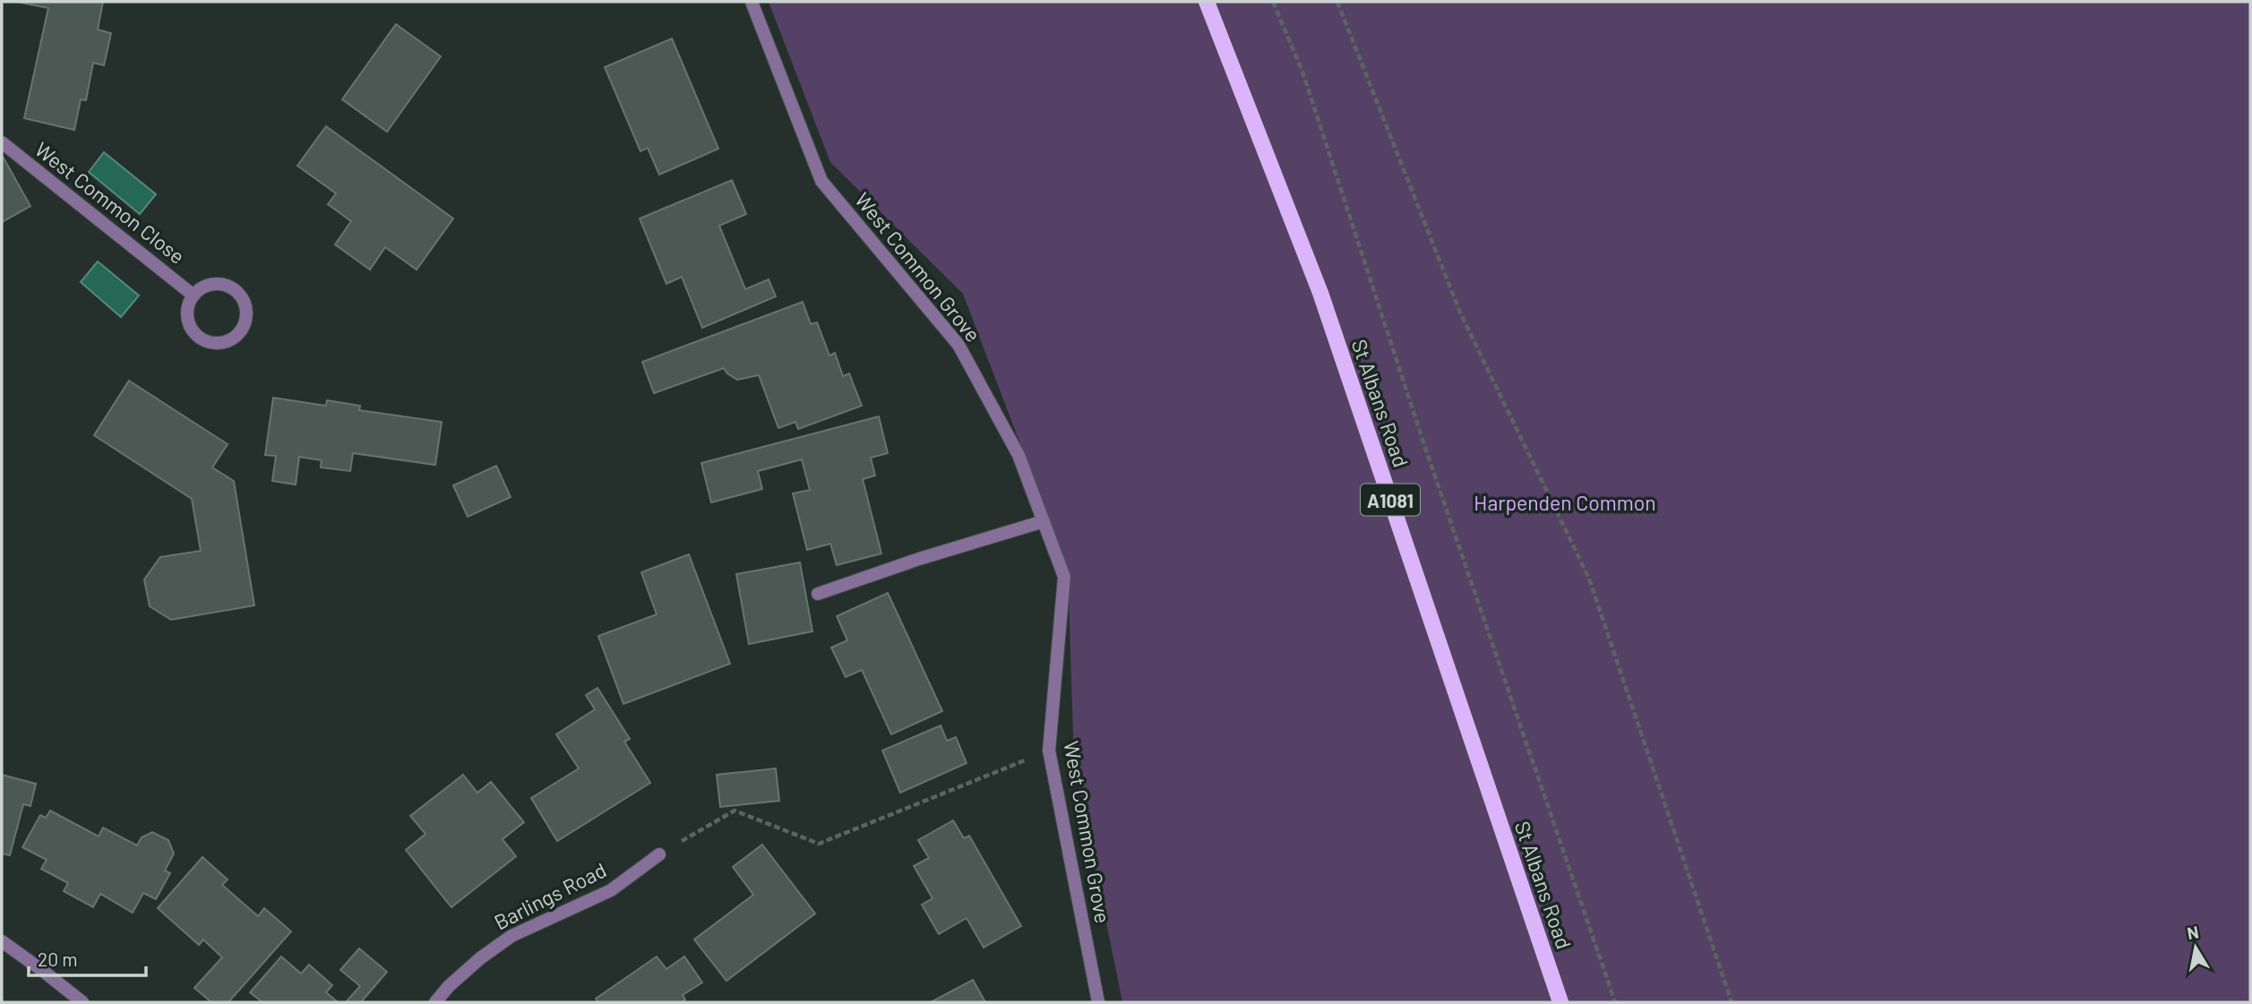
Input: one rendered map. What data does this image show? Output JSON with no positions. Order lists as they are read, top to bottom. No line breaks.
{"streets":{"main road":["St Albans Road","A1081"],"street":["West Common Close","West Common Grove","Barlings Road"]},"parks":["Harpenden Common"],"scale_bar":"20 m","north":"top"}
